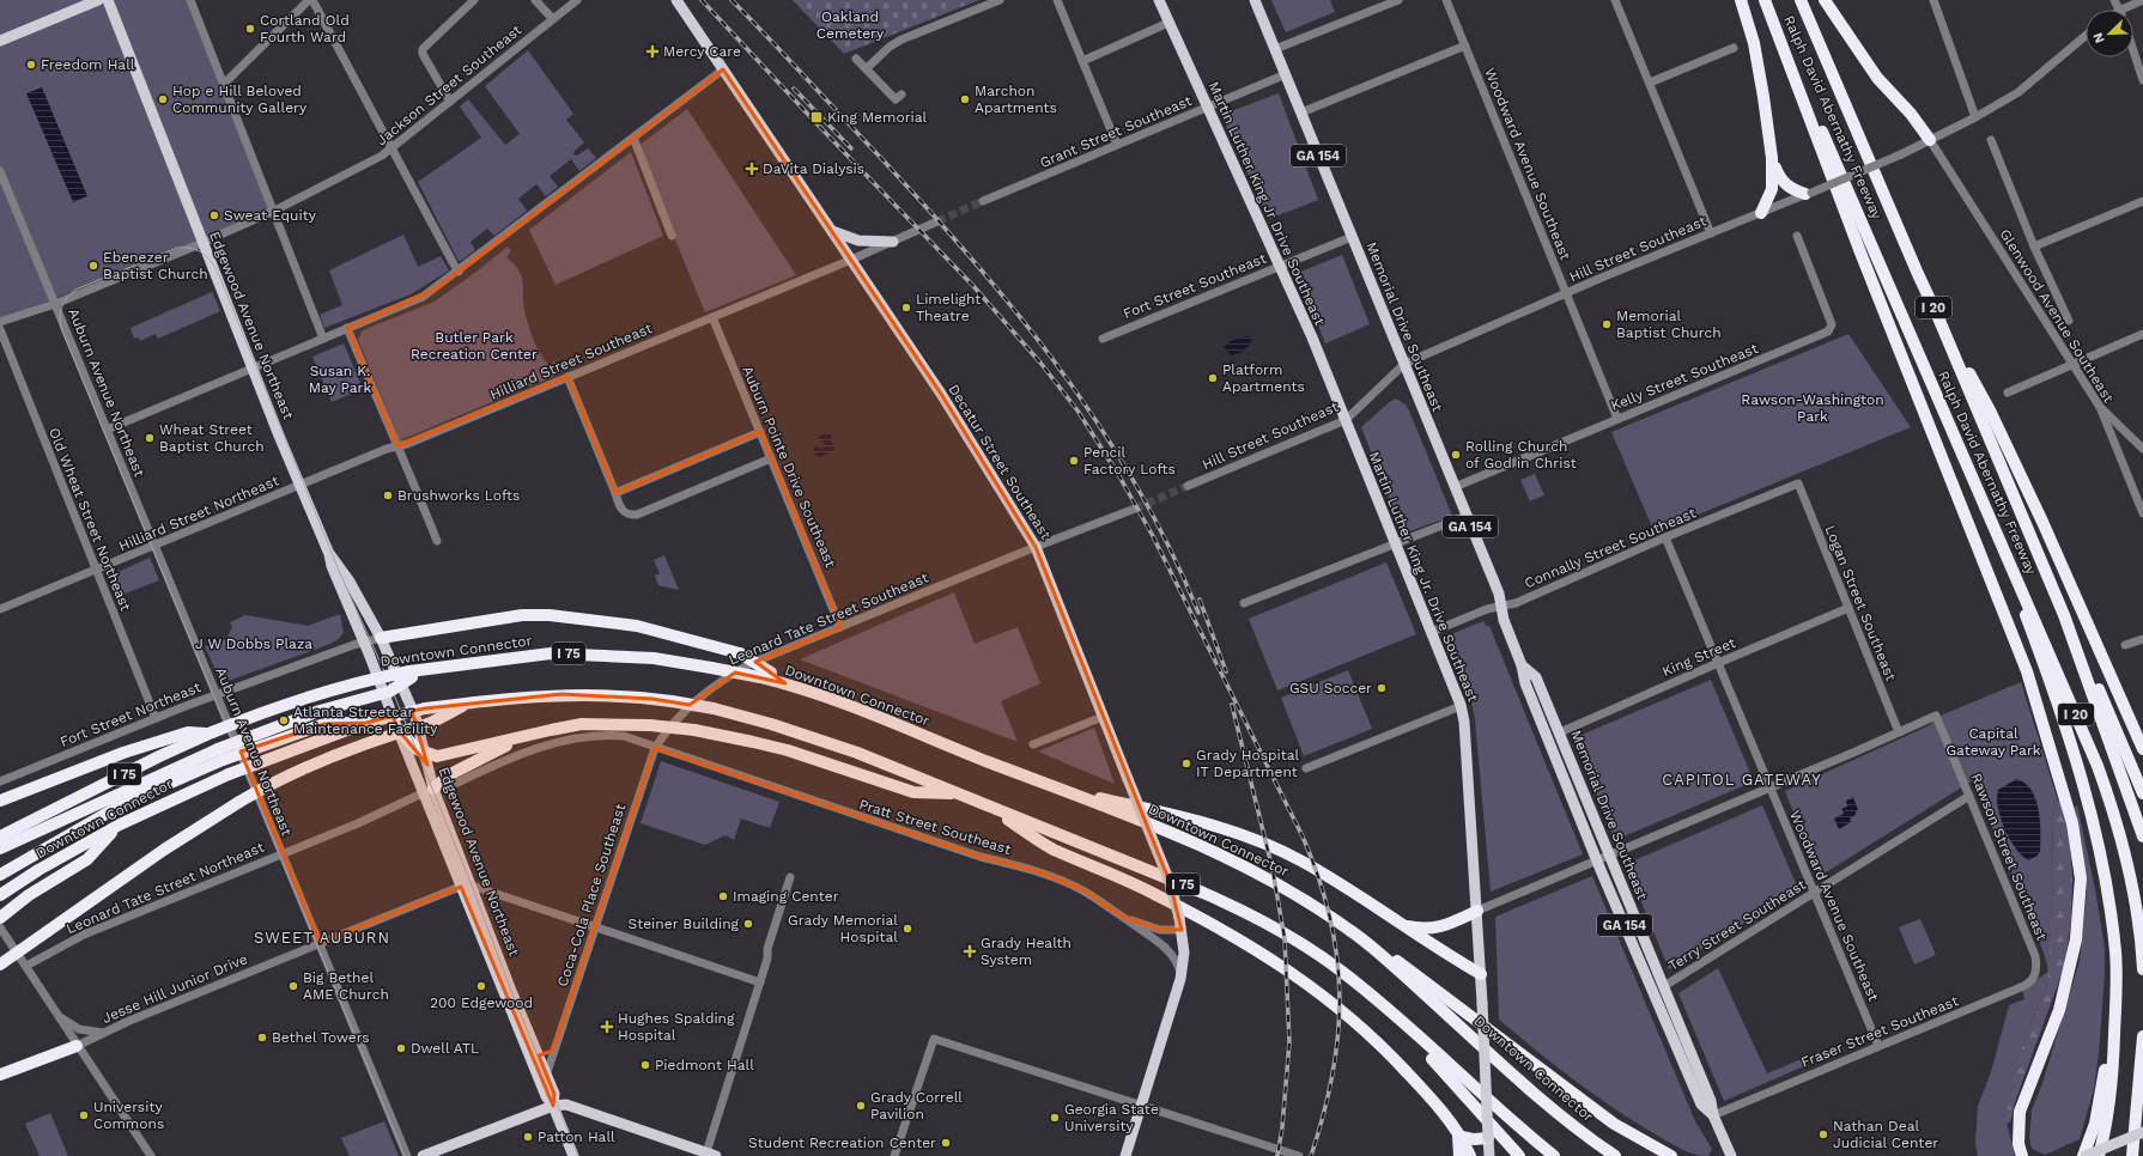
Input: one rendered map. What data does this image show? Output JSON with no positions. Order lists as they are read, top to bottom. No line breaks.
{"streets":{"highway":["Ralph David Abernathy Freeway","I 20","Downtown Connector","I 75"],"main road":["GA 154","Martin Luther King Jr Drive Southeast","Edgewood Avenue Northeast","Memorial Drive Southeast","Decatur Street Southeast","Martin Luther King Jr. Drive Southeast"],"street":["Jackson Street Southeast","Grant Street Southeast","Woodward Avenue Southeast","Hill Street Southeast","Fort Street Southeast","Glenwood Avenue Southeast","Hilliard Street Southeast","Kelly Street Southeast","Auburn Avenue Northeast","Auburn Pointe Drive Southeast","Hilliard Street Northeast","Old Wheat Street Northeast","Connally Street Southeast","Logan Street Southeast","Leonard Tate Street Southeast","King Street","Fort Street Northeast","Pratt Street Southeast","Rawson Street Southeast","Leonard Tate Street Northeast","Coca-Cola Place Southeast","Terry Street Southeast","Jesse Hill Junior Drive","Fraser Street Southeast"]},"crossings":[["Jackson Street Southeast","Edgewood Avenue Northeast"],["Jackson Street Southeast","Auburn Avenue Northeast"],["Grant Street Southeast","Martin Luther King Jr Drive Southeast"],["Grant Street Southeast","Memorial Drive Southeast"],["Woodward Avenue Southeast","Hill Street Southeast"],["Woodward Avenue Southeast","Kelly Street Southeast"],["Woodward Avenue Southeast","Connally Street Southeast"],["Woodward Avenue Southeast","King Street"],["Woodward Avenue Southeast","Terry Street Southeast"],["Woodward Avenue Southeast","Fraser Street Southeast"],["Martin Luther King Jr Drive Southeast","Hill Street Southeast"],["Martin Luther King Jr Drive Southeast","Fort Street Southeast"],["Martin Luther King Jr Drive Southeast","Martin Luther King Jr. Drive Southeast"],["Hill Street Southeast","Glenwood Avenue Southeast"],["Hill Street Southeast","Memorial Drive Southeast"],["Hill Street Southeast","Martin Luther King Jr. Drive Southeast"],["Fort Street Southeast","Memorial Drive Southeast"],["Edgewood Avenue Northeast","Hilliard Street Southeast"],["Edgewood Avenue Northeast","Hilliard Street Northeast"],["Edgewood Avenue Northeast","Fort Street Northeast"],["Edgewood Avenue Northeast","Leonard Tate Street Northeast"],["Edgewood Avenue Northeast","Coca-Cola Place Southeast"],["Edgewood Avenue Northeast","Jesse Hill Junior Drive"],["Memorial Drive Southeast","Kelly Street Southeast"],["Memorial Drive Southeast","Connally Street Southeast"],["Memorial Drive Southeast","King Street"],["Memorial Drive Southeast","Terry Street Southeast"],["Memorial Drive Southeast","Fraser Street Southeast"],["Hilliard Street Southeast","Decatur Street Southeast"],["Hilliard Street Southeast","Auburn Pointe Drive Southeast"],["Hilliard Street Southeast","Hilliard Street Northeast"],["Auburn Avenue Northeast","Hilliard Street Northeast"],["Auburn Avenue Northeast","Fort Street Northeast"],["Auburn Avenue Northeast","Leonard Tate Street Northeast"],["Auburn Avenue Northeast","Jesse Hill Junior Drive"],["Decatur Street Southeast","Leonard Tate Street Southeast"],["Decatur Street Southeast","Pratt Street Southeast"],["Auburn Pointe Drive Southeast","Leonard Tate Street Southeast"],["Hilliard Street Northeast","Old Wheat Street Northeast"],["Old Wheat Street Northeast","Fort Street Northeast"],["Connally Street Southeast","Martin Luther King Jr. Drive Southeast"],["Connally Street Southeast","Logan Street Southeast"],["Logan Street Southeast","King Street"],["Logan Street Southeast","Rawson Street Southeast"],["Leonard Tate Street Southeast","Pratt Street Southeast"],["Leonard Tate Street Southeast","Coca-Cola Place Southeast"],["Pratt Street Southeast","Coca-Cola Place Southeast"],["Rawson Street Southeast","Terry Street Southeast"],["Rawson Street Southeast","Fraser Street Southeast"]],"districts":["CAPITOL GATEWAY","SWEET AUBURN"],"parks":["Oakland Cemetery","Butler Park Recreation Center","Susan K. May Park","Rawson-Washington Park","J W Dobbs Plaza","Capital Gateway Park"],"places":{"other":["Cortland Old Fourth Ward","Freedom Hall","Hop e Hill Beloved Community Gallery","Marchon Apartments","Sweat Equity","Ebenezer Baptist Church","Limelight Theatre","Memorial Baptist Church","Platform Apartments","Wheat Street Baptist Church","Rolling Church of God in Christ","Pencil Factory Lofts","Brushworks Lofts","GSU Soccer","Atlanta Streetcar Maintenance Facility","Grady Hospital IT Department","Imaging Center","Steiner Building","Grady Memorial Hospital","Big Bethel AME Church","200 Edgewood","Bethel Towers","Dwell ATL","Piedmont Hall","Grady Correll Pavilion","University Commons","Georgia State University","Nathan Deal Judicial Center","Patton Hall","Student Recreation Center"],"health":["Mercy Care","DaVita Dialysis","Grady Health System","Hughes Spalding Hospital"],"transit":["King Memorial"]},"north":"bottom left"}
